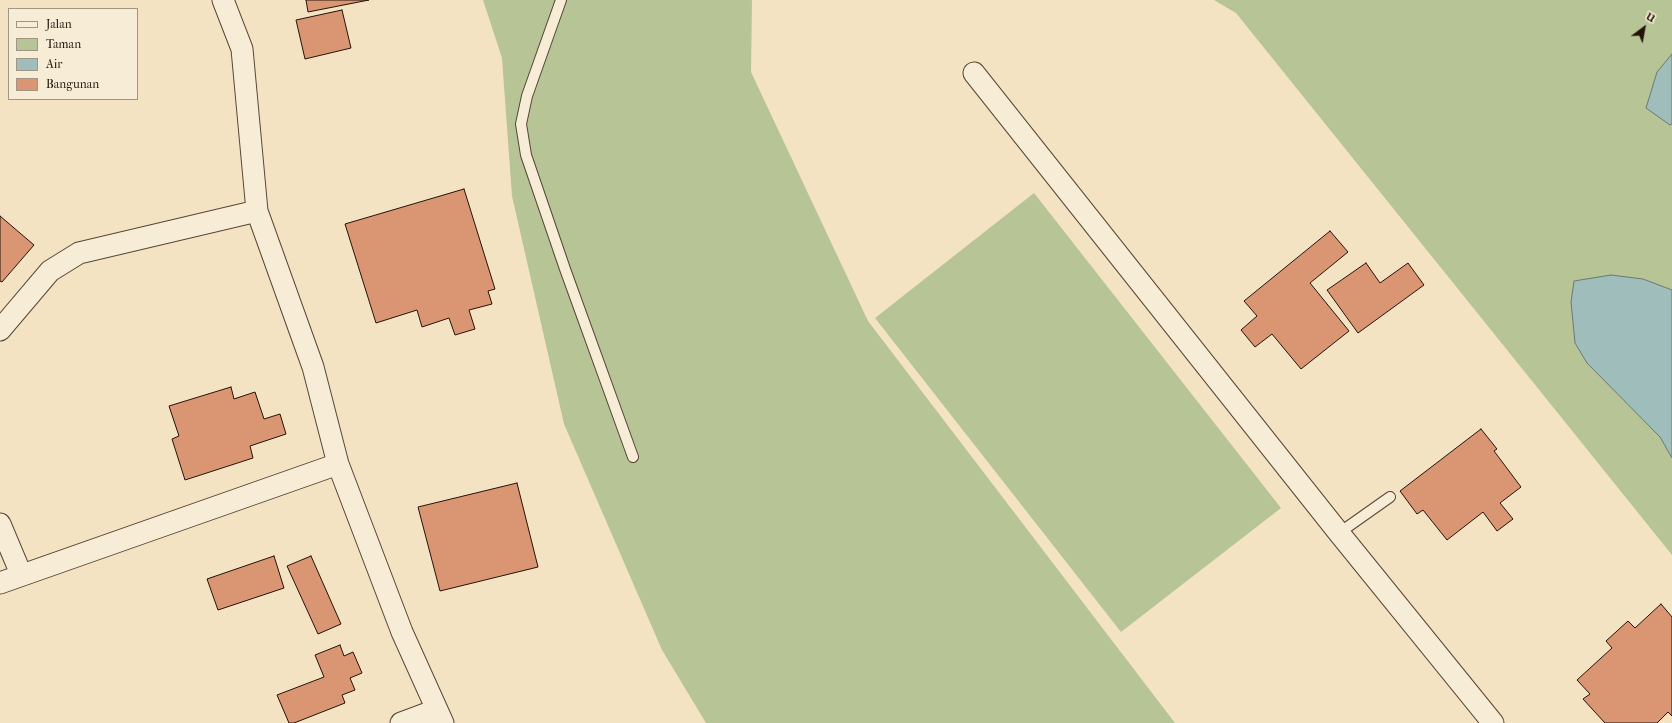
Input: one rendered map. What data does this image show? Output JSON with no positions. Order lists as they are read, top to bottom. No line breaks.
{"legend":["Jalan","Taman","Air","Bangunan"],"north":"top right"}
